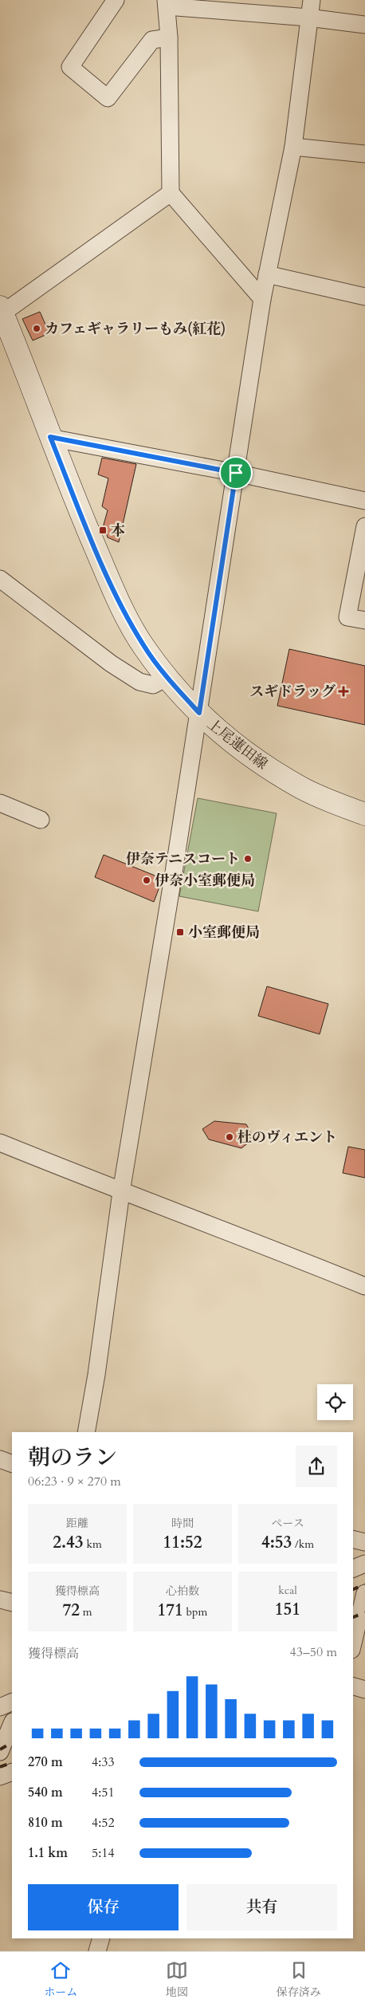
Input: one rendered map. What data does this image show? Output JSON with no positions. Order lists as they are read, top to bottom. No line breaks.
{"streets":{"main road":["上尾蓮田線"]},"places":{"other":["カフェギャラリーもみ(紅花)","伊奈テニスコート","伊奈小室郵便局","杜のヴィエント"],"transit":["本","小室郵便局"],"health":["スギドラッグ"]},"page":{"heading":["朝のラン","06:23 · 9 × 270 m"],"stats":[["距離","2.43 km"],["時間","11:52"],["ペース","4:53 /km"],["獲得標高","72 m"],["心拍数","171 bpm"],["kcal","151"]],"chart":["獲得標高","43–50 m"],"list":[{"name":"270 m","note":"4:33"},{"name":"540 m","note":"4:51"},{"name":"810 m","note":"4:52"},{"name":"1.1 km","note":"5:14"}],"buttons":["保存","共有"],"tabs":["ホーム","地図","保存済み"]}}
